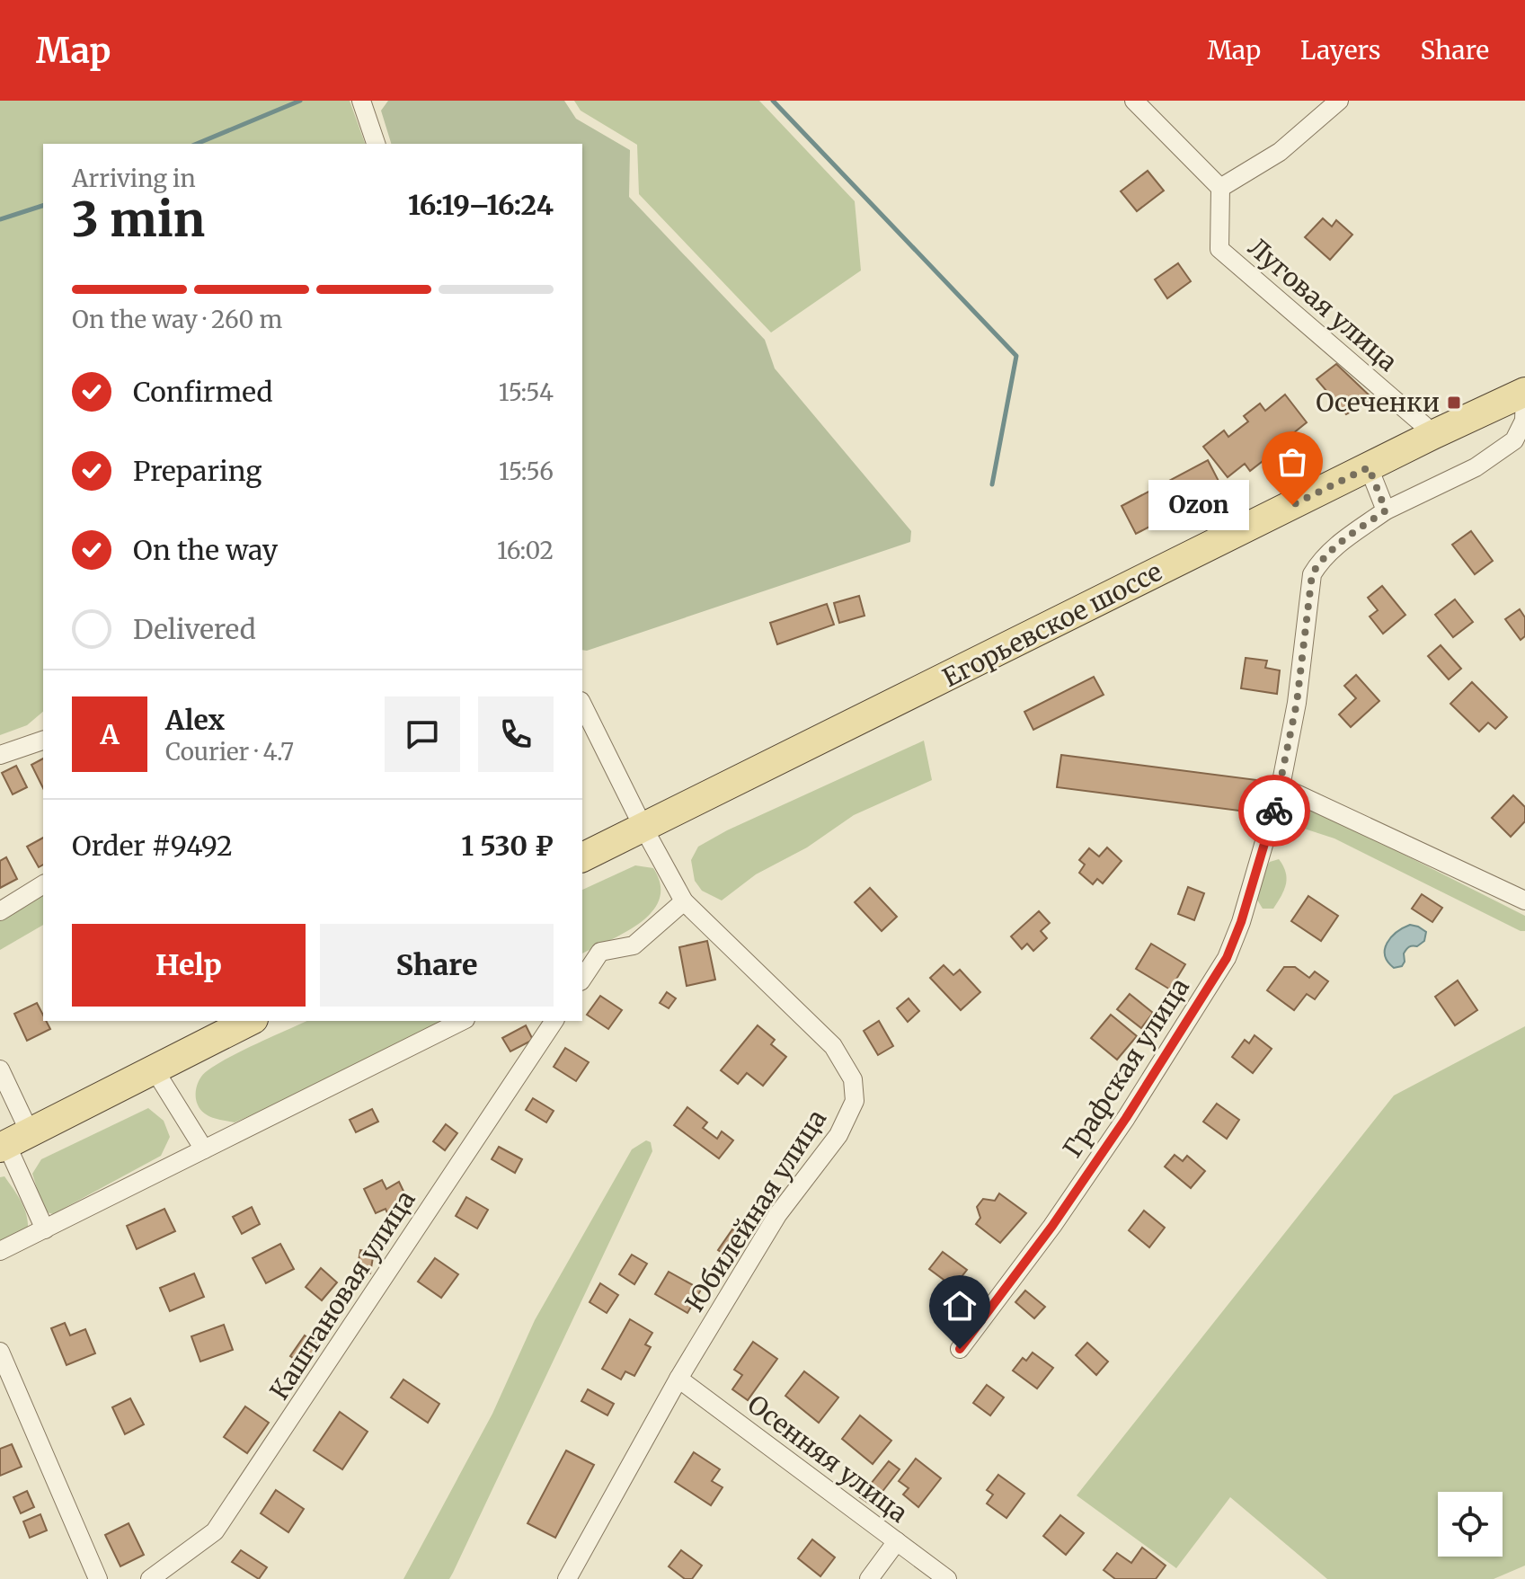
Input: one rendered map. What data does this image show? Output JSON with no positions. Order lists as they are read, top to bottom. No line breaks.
{"streets":{"main road":["Егорьевское шоссе"],"street":["Луговая улица","Графская улица","Юбилейная улица","Каштановая улица","Осенняя улица"]},"crossings":[["Луговая улица","Егорьевское шоссе"],["Егорьевское шоссе","Графская улица"],["Егорьевское шоссе","Юбилейная улица"],["Юбилейная улица","Осенняя улица"]],"places":{"transit":["Осеченки"],"other":["Ozon"]},"page":{"header":"Map","nav":["Map","Layers","Share"],"heading":["3 min","Arriving in","16:19–16:24"],"panel":["Alex","Courier · 4.7","Order #9492","1 530 ₽"],"bar":"On the way · 260 m","list":[["Confirmed","15:54"],["Preparing","15:56"],["On the way","16:02"],"Delivered"],"bubble":"Ozon","round":"A","buttons":["Help","Share"]}}
